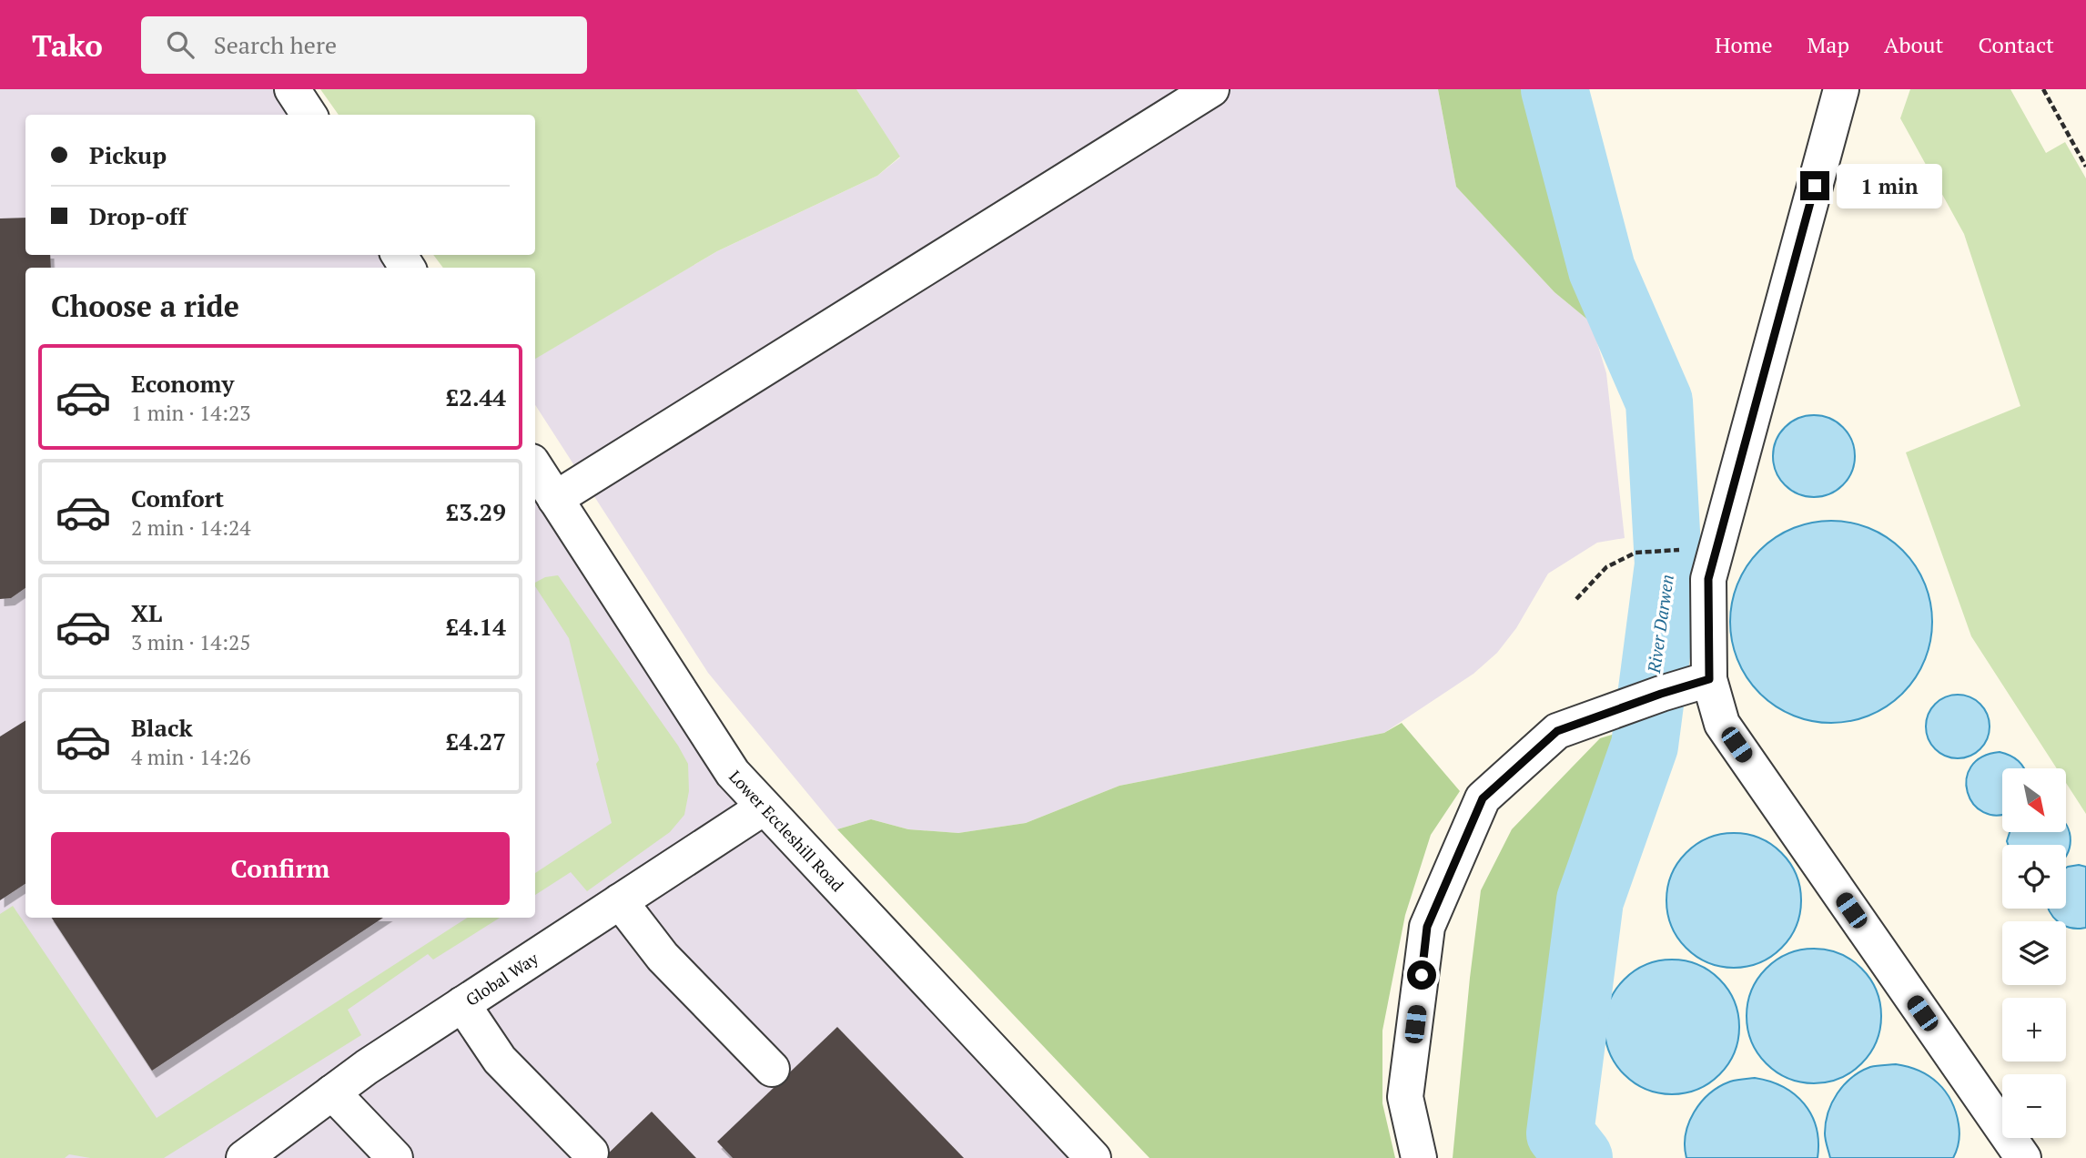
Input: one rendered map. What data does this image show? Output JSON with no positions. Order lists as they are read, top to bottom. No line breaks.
{"streets":{"street":["Lower Eccleshill Road","Global Way"]},"crossings":[["Lower Eccleshill Road","Global Way"]],"water":["River Darwen"],"north":"bottom right","page":{"header":"Tako","search":"Search here","nav":["Home","Map","About","Contact"],"banner":["Pickup","Drop-off"],"bubble":"1 min","heading":"Choose a ride","list":[{"name":"Economy","note":"1 min · 14:23","value":"£2.44"},{"name":"Comfort","note":"2 min · 14:24","value":"£3.29"},{"name":"XL","note":"3 min · 14:25","value":"£4.14"},{"name":"Black","note":"4 min · 14:26","value":"£4.27"}],"map_buttons":["+","−"],"buttons":"Confirm"}}
